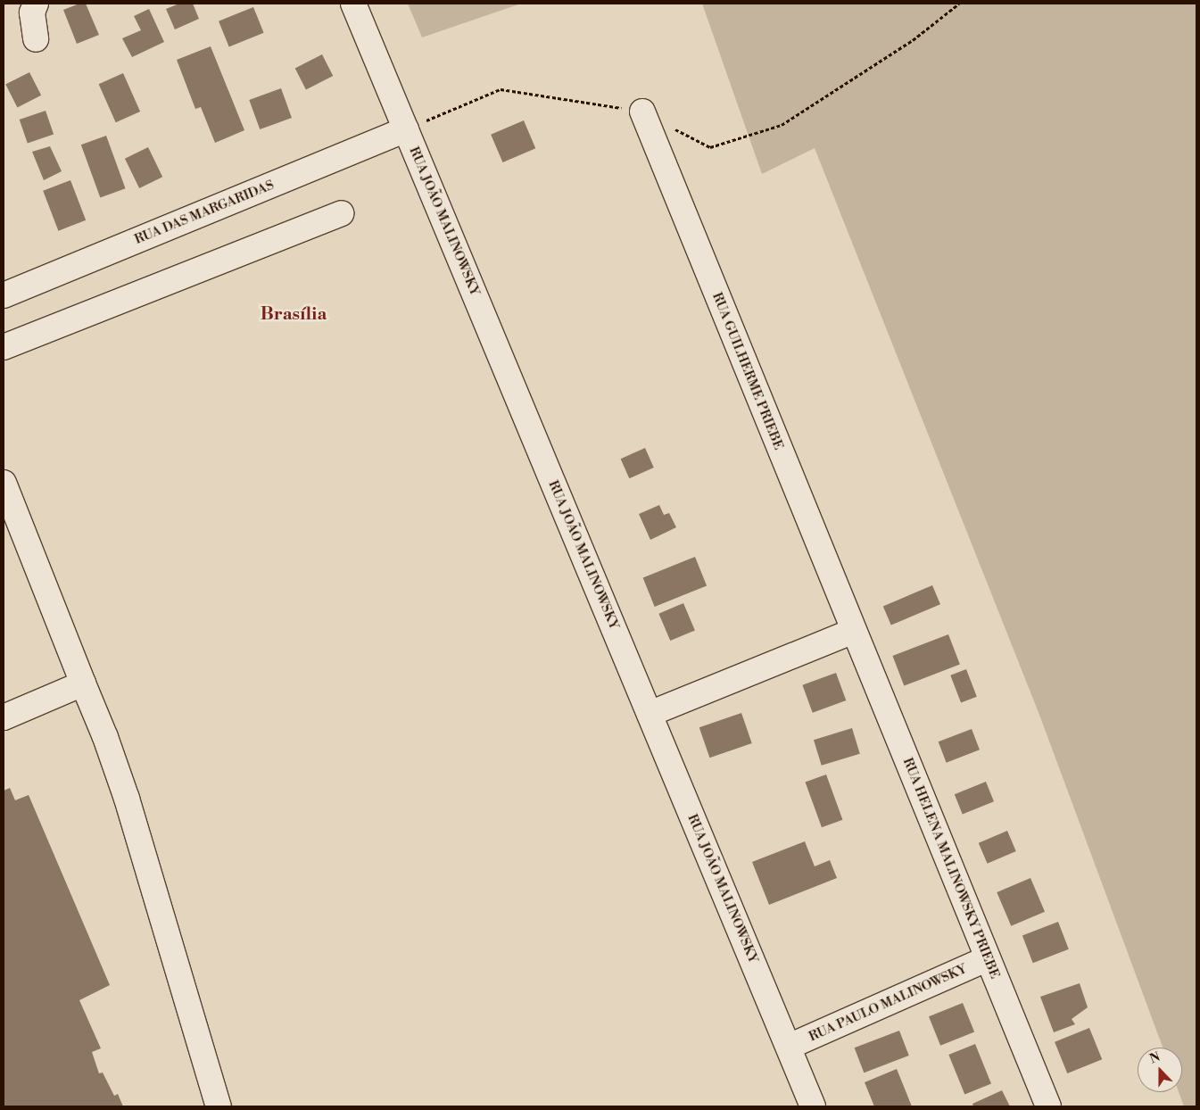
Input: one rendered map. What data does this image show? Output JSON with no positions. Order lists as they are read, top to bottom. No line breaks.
{"streets":{"street":["RUA DAS MARGARIDAS","RUA JOÃO MALINOWSKY","RUA GUILHERME PRIEBE","RUA HELENA MALINOWSKY PRIEBE","RUA PAULO MALINOWSKY"]},"crossings":[["RUA DAS MARGARIDAS","RUA JOÃO MALINOWSKY"],["RUA JOÃO MALINOWSKY","RUA PAULO MALINOWSKY"],["RUA GUILHERME PRIEBE","RUA HELENA MALINOWSKY PRIEBE"],["RUA HELENA MALINOWSKY PRIEBE","RUA PAULO MALINOWSKY"]],"districts":["Brasília"],"north":"top"}
